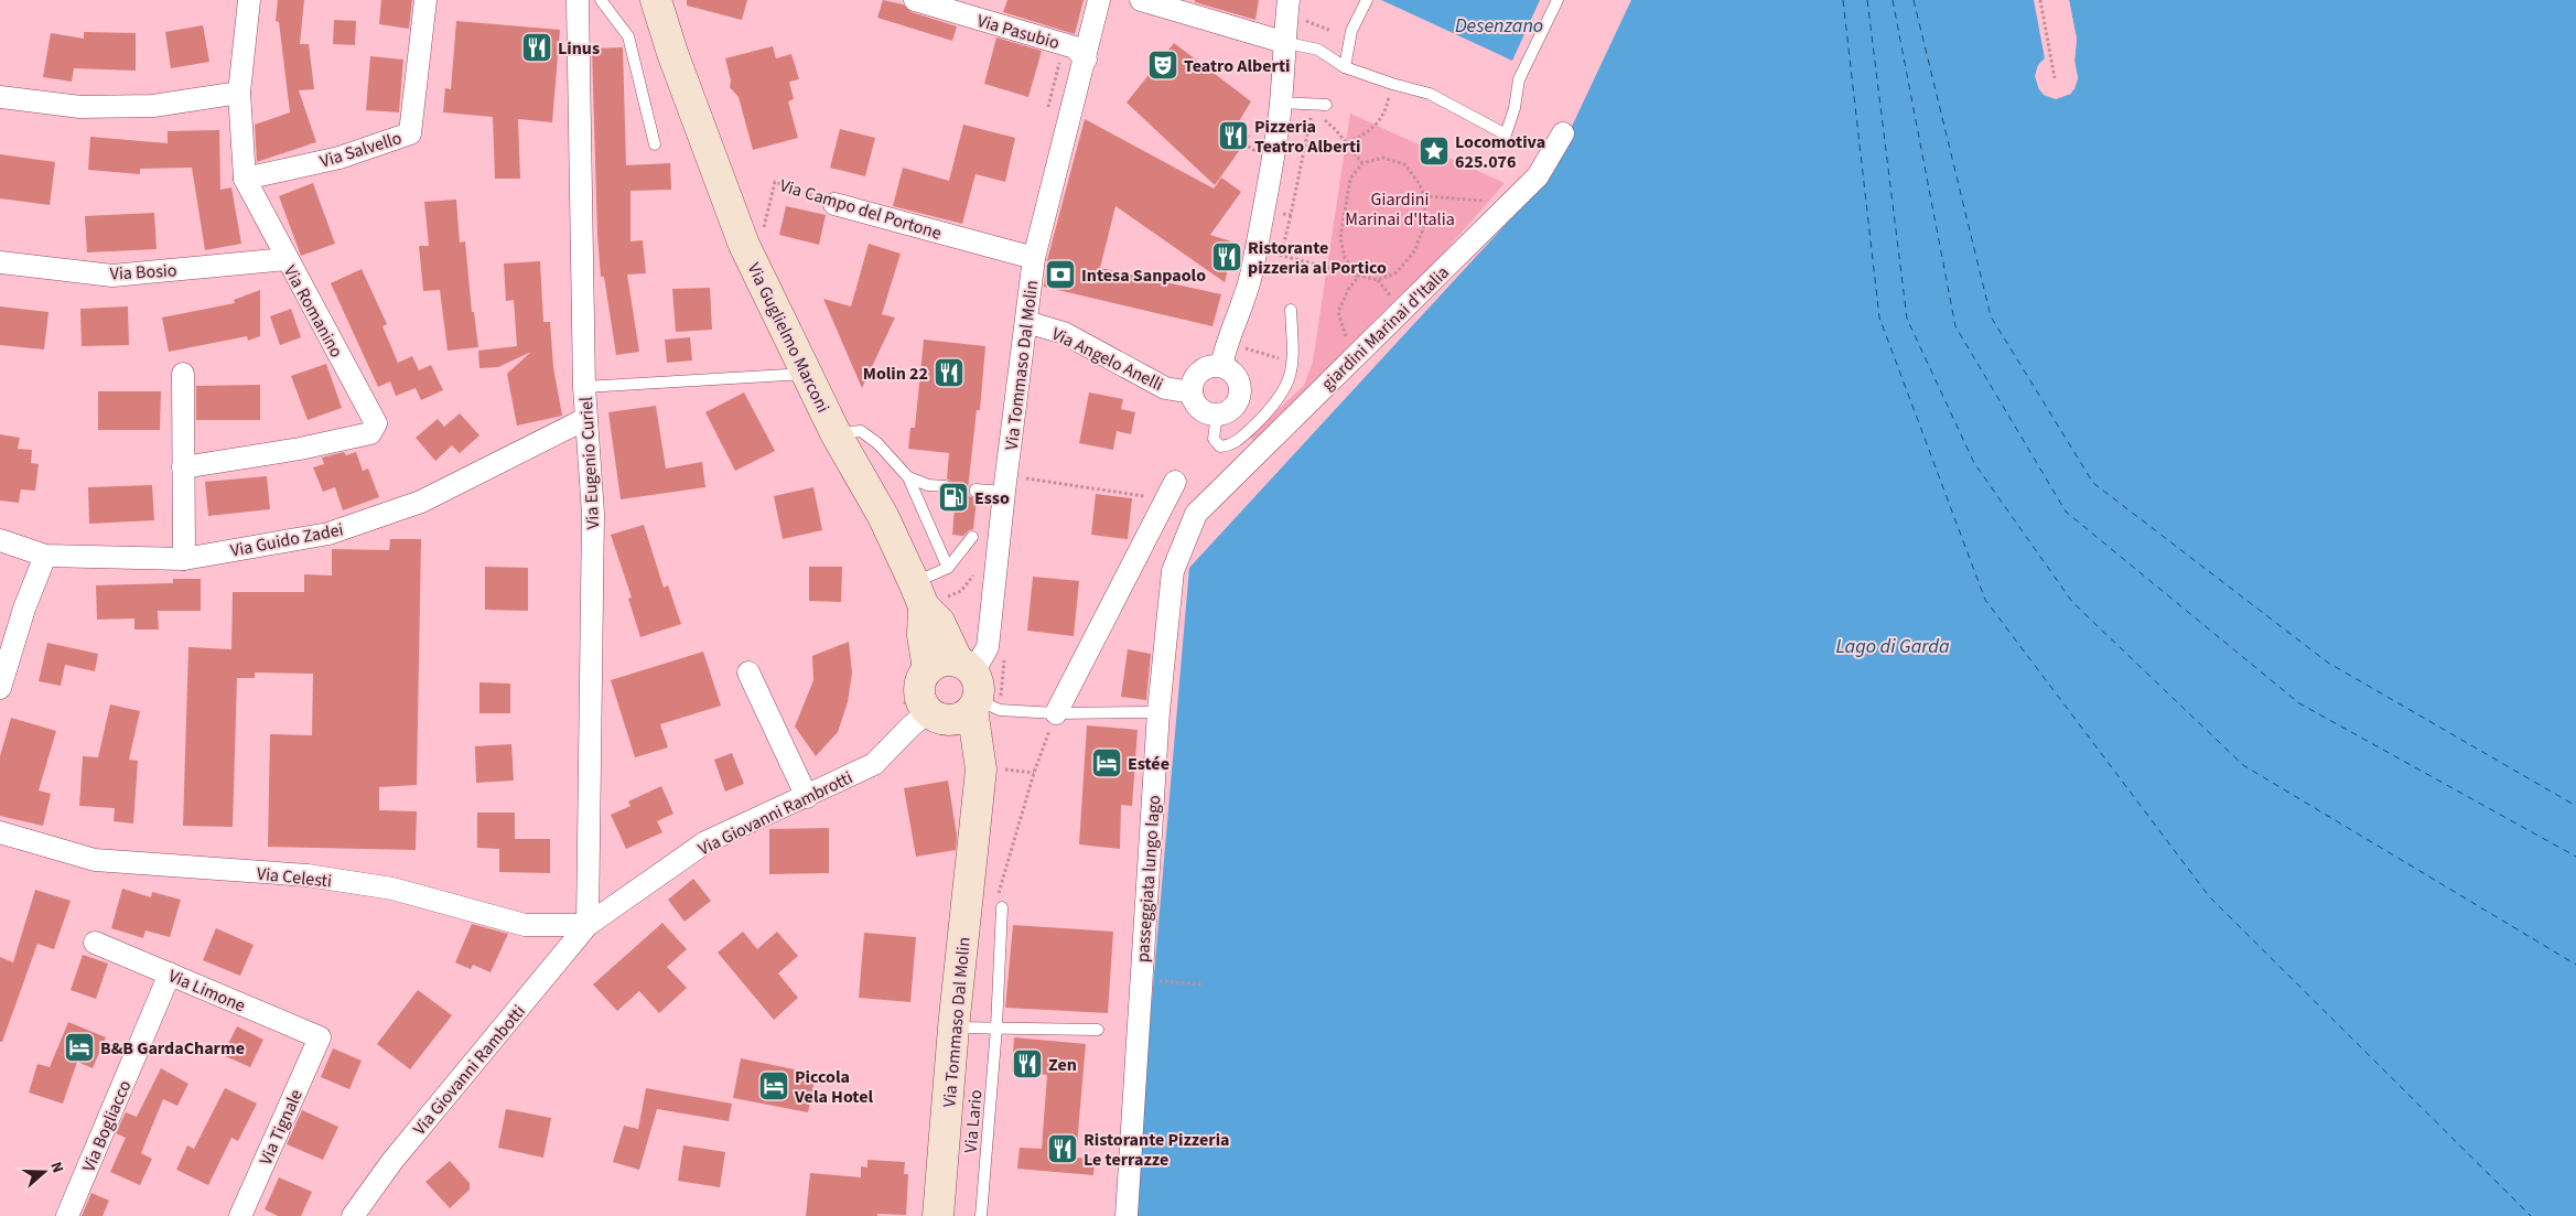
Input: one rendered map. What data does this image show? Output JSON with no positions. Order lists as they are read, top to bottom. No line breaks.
{"streets":{"main road":["Via Guglielmo Marconi","Via Tommaso Dal Molin"],"street":["Via Pasubio","Via Salvello","Via Campo del Portone","Via Bosio","Via Romanino","giardini Marinai d'Italia","Via Angelo Anelli","Via Eugenio Curiel","Via Guido Zadei","Via Giovanni Rambrotti","Via Celesti","passeggiata lungo lago","Via Limone","Via Giovanni Rambotti","Via Bogliacco","Via Tignale"],"lane":["Via Lario"]},"crossings":[["Via Pasubio","Via Tommaso Dal Molin"],["Via Salvello","Via Romanino"],["Via Campo del Portone","Via Guglielmo Marconi"],["Via Campo del Portone","Via Tommaso Dal Molin"],["Via Bosio","Via Romanino"],["giardini Marinai d'Italia","passeggiata lungo lago"],["Via Angelo Anelli","Via Tommaso Dal Molin"],["Via Tommaso Dal Molin","Via Giovanni Rambrotti"],["Via Eugenio Curiel","Via Guido Zadei"],["Via Eugenio Curiel","Via Giovanni Rambrotti"],["Via Eugenio Curiel","Via Celesti"],["Via Eugenio Curiel","Via Giovanni Rambotti"],["Via Giovanni Rambrotti","Via Celesti"],["Via Giovanni Rambrotti","Via Giovanni Rambotti"],["Via Celesti","Via Giovanni Rambotti"],["Via Limone","Via Bogliacco"],["Via Limone","Via Tignale"]],"water":["Desenzano","Lago di Garda"],"parks":["Giardini Marinai d'Italia"],"places":{"restaurant":["Linus","Pizzeria Teatro Alberti","Ristorante pizzeria al Portico","Molin 22","Zen","Ristorante Pizzeria Le terrazze"],"theatre":["Teatro Alberti"],"place":["Locomotiva 625.076"],"bank":["Intesa Sanpaolo"],"fuel station":["Esso"],"hotel":["Estée","B&B GardaCharme","Piccola Vela Hotel"]},"north":"right"}
